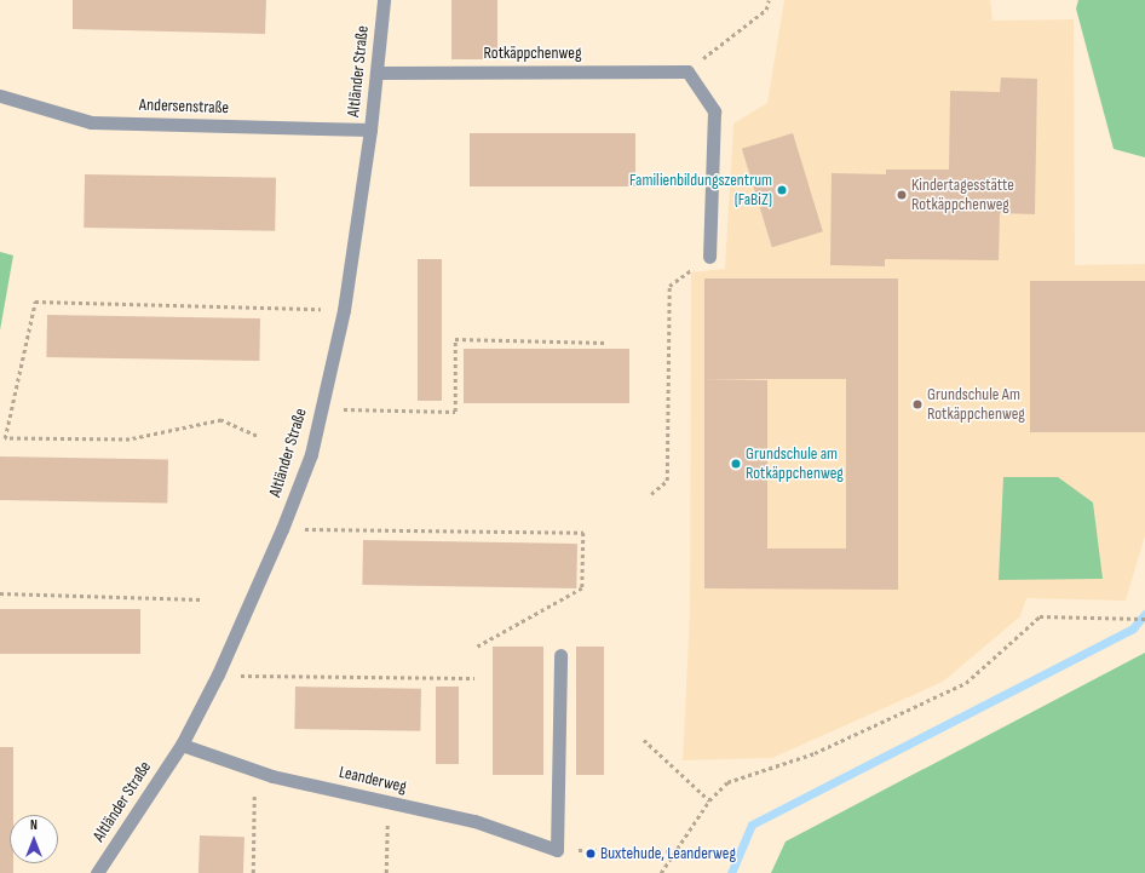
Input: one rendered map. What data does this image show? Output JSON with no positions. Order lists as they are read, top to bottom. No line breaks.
{"streets":{"street":["Rotkäppchenweg","Altländer Straße","Andersenstraße","Leanderweg"]},"crossings":[["Rotkäppchenweg","Altländer Straße"],["Altländer Straße","Andersenstraße"],["Altländer Straße","Leanderweg"]],"places":["Familienbildungszentrum (FaBiZ)","Kindertagesstätte Rotkäppchenweg","Grundschule Am Rotkäppchenweg","Grundschule am Rotkäppchenweg","Buxtehude, Leanderweg"],"north":"top"}
